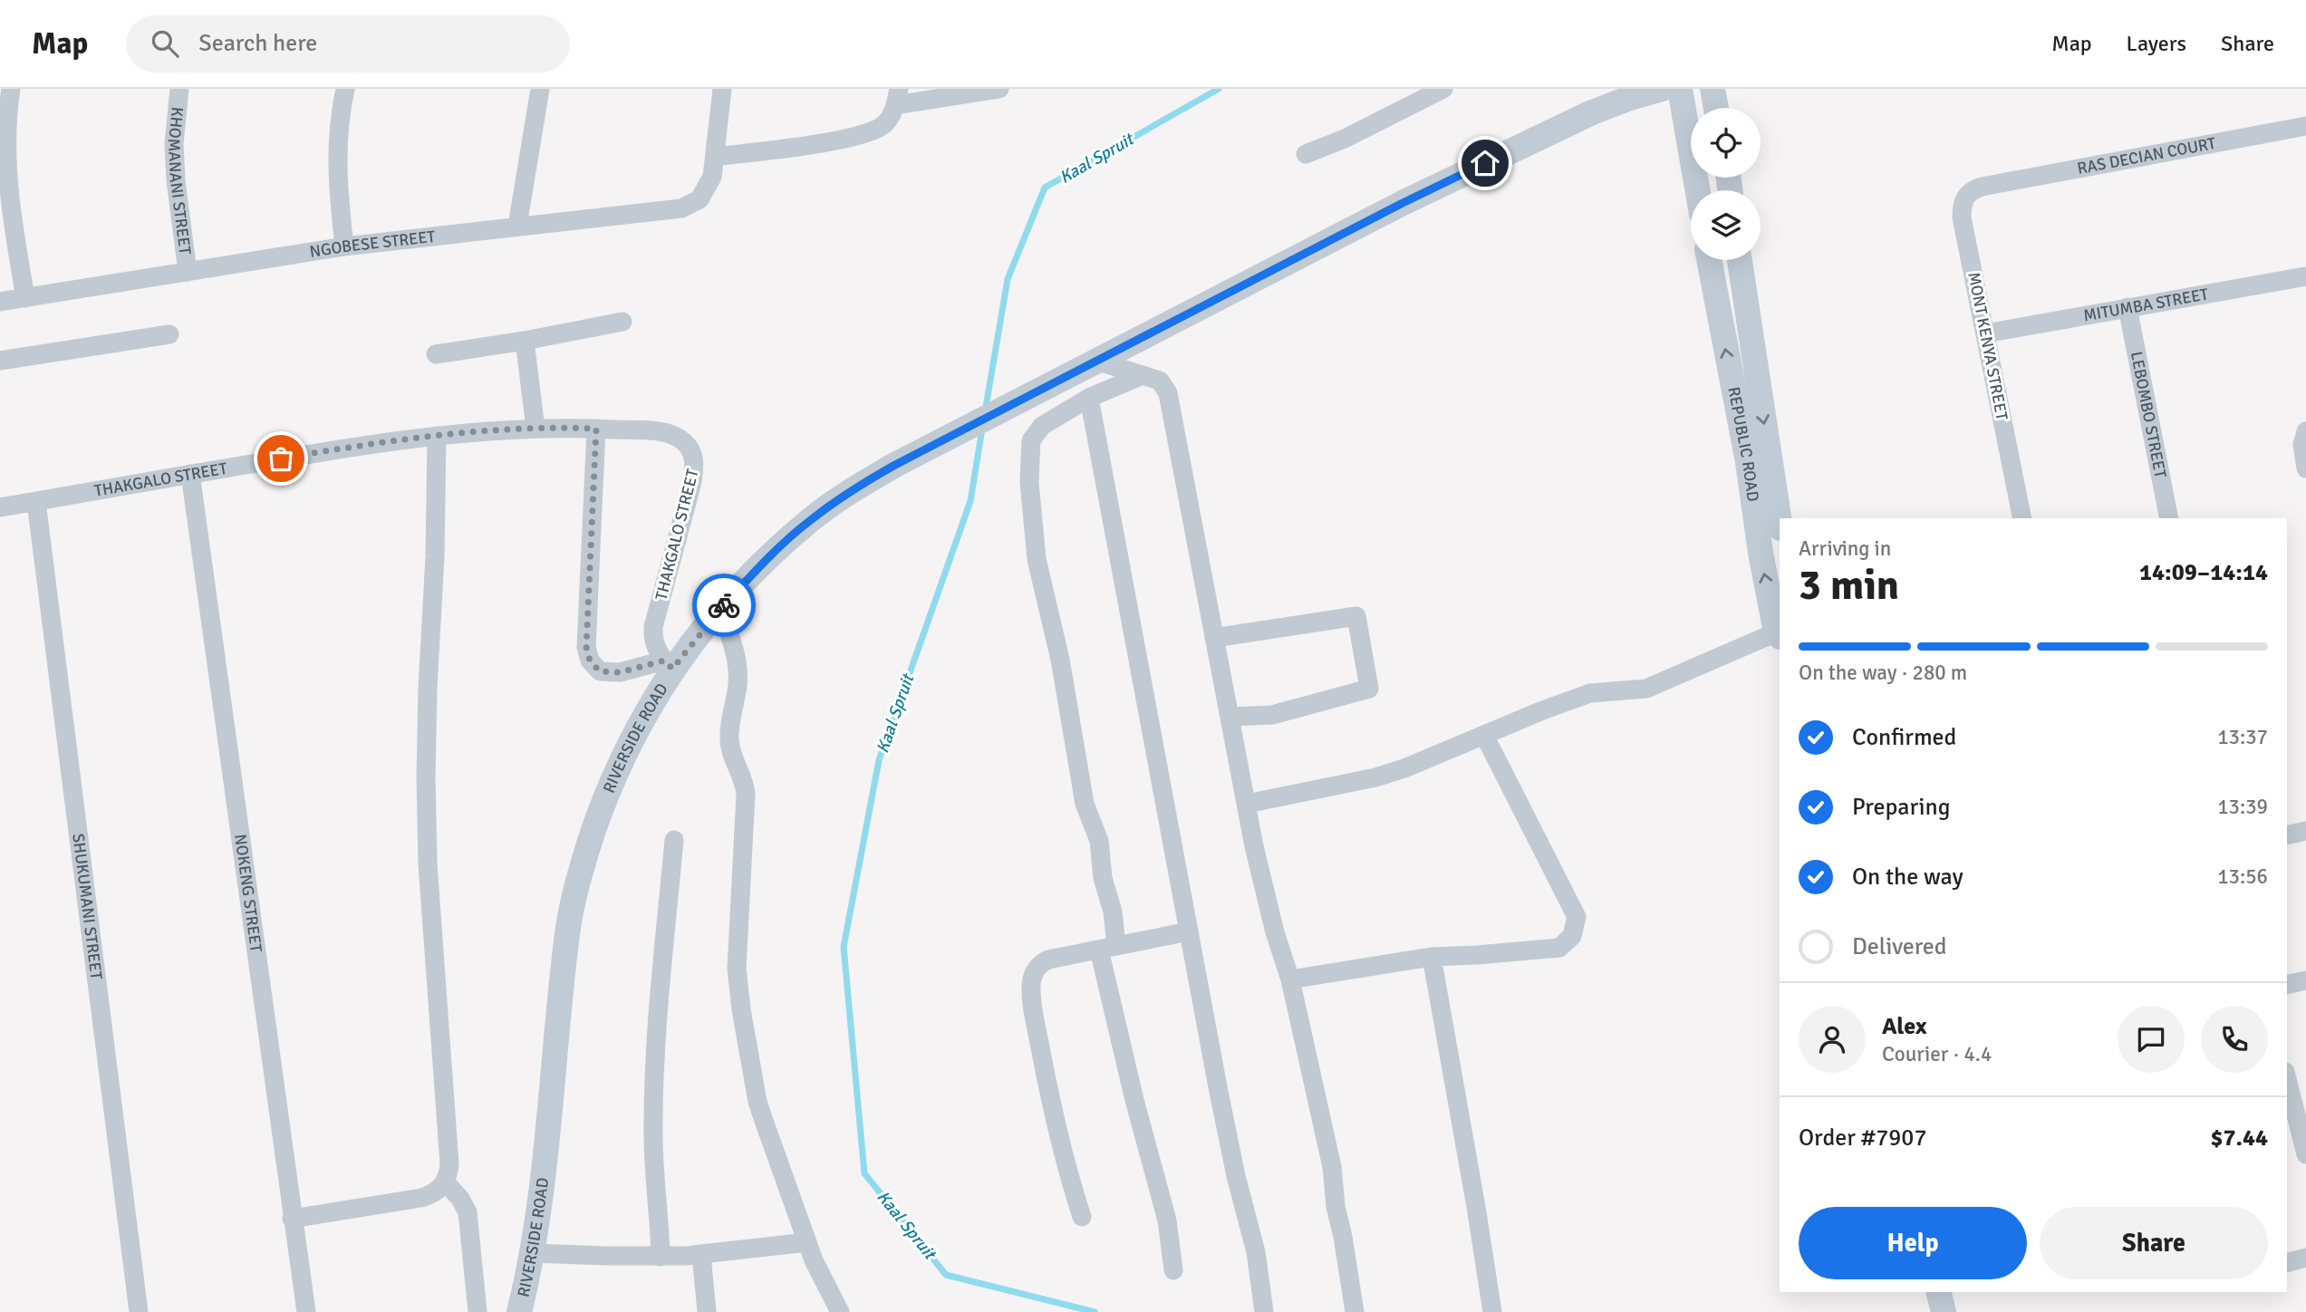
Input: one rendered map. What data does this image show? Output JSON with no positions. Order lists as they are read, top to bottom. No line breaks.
{"streets":{"street":["RAS DECIAN COURT","KHOMANANI STREET","NGOBESE STREET","MITUMBA STREET","MONT KENYA STREET","LEBOMBO STREET","REPUBLIC ROAD","THAKGALO STREET","RIVERSIDE ROAD","NOKENG STREET","SHUKUMANI STREET"]},"crossings":[["RAS DECIAN COURT","MONT KENYA STREET"],["KHOMANANI STREET","NGOBESE STREET"],["MITUMBA STREET","MONT KENYA STREET"],["MITUMBA STREET","LEBOMBO STREET"],["THAKGALO STREET","RIVERSIDE ROAD"],["THAKGALO STREET","NOKENG STREET"],["THAKGALO STREET","SHUKUMANI STREET"]],"water":["Kaal Spruit"],"page":{"header":"Map","search":"Search here","nav":["Map","Layers","Share"],"heading":["3 min","Arriving in","14:09–14:14"],"panel":["Alex","Courier · 4.4","Order #7907","$7.44"],"bar":"On the way · 280 m","list":[["Confirmed","13:37"],["Preparing","13:39"],["On the way","13:56"],"Delivered"],"buttons":["Help","Share"]}}
